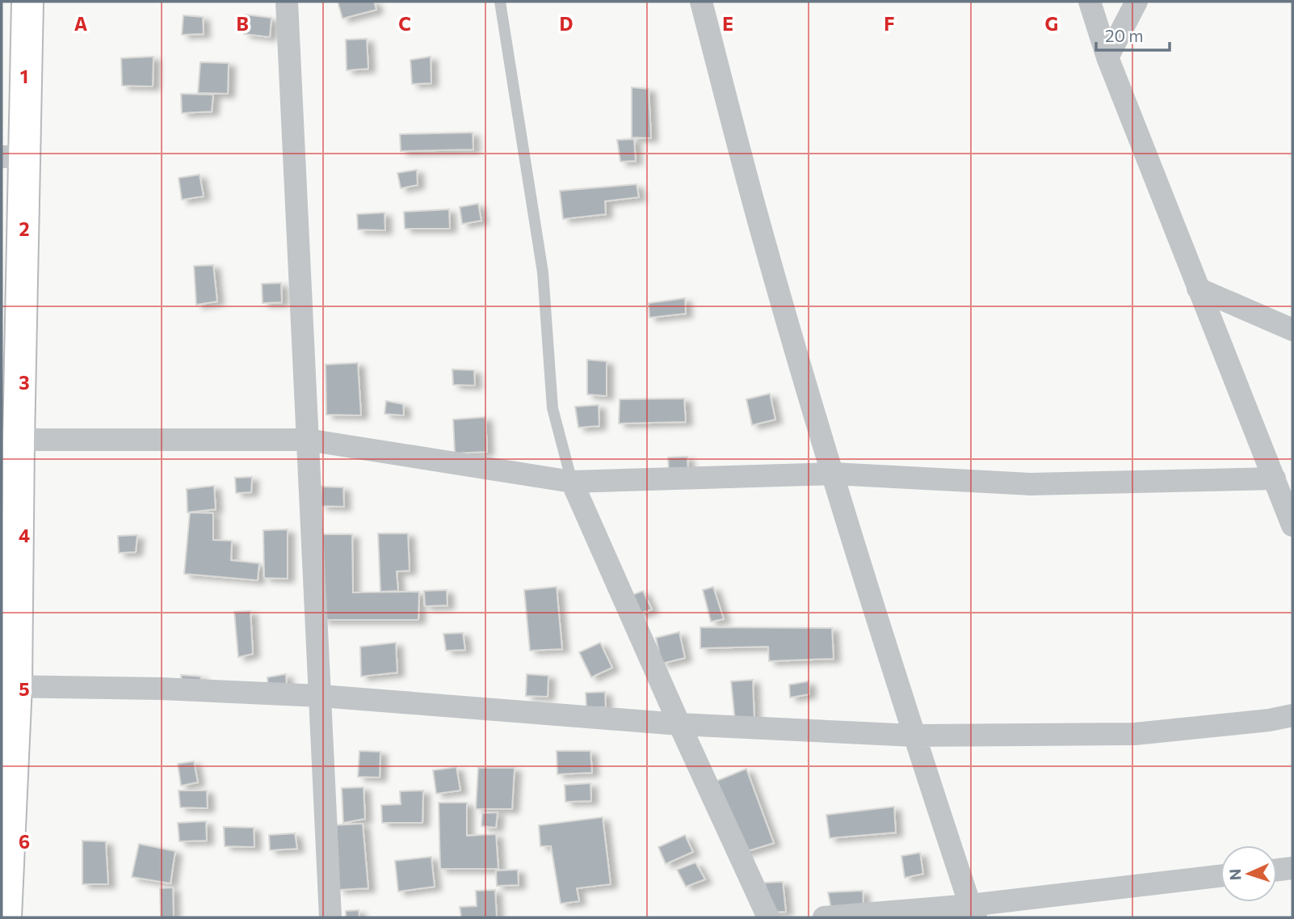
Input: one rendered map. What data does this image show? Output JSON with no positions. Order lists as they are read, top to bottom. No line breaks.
{"scale_bar":"20 m","north":"left","grid":{"columns":["A","B","C","D","E","F","G"],"rows":["1","2","3","4","5","6"]}}
